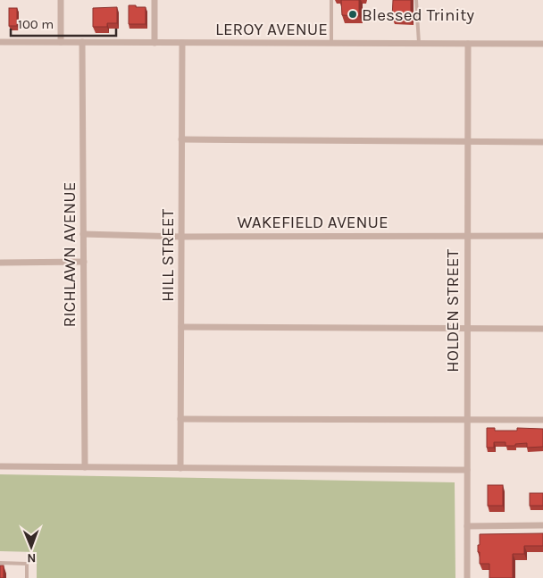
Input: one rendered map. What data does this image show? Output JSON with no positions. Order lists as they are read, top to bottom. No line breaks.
{"streets":{"street":["LEROY AVENUE","WAKEFIELD AVENUE","RICHLAWN AVENUE","HILL STREET","HOLDEN STREET"]},"crossings":[["LEROY AVENUE","RICHLAWN AVENUE"],["LEROY AVENUE","HILL STREET"],["LEROY AVENUE","HOLDEN STREET"],["WAKEFIELD AVENUE","RICHLAWN AVENUE"],["WAKEFIELD AVENUE","HILL STREET"],["WAKEFIELD AVENUE","HOLDEN STREET"]],"places":["Blessed Trinity"],"scale_bar":"100 m","north":"bottom"}
